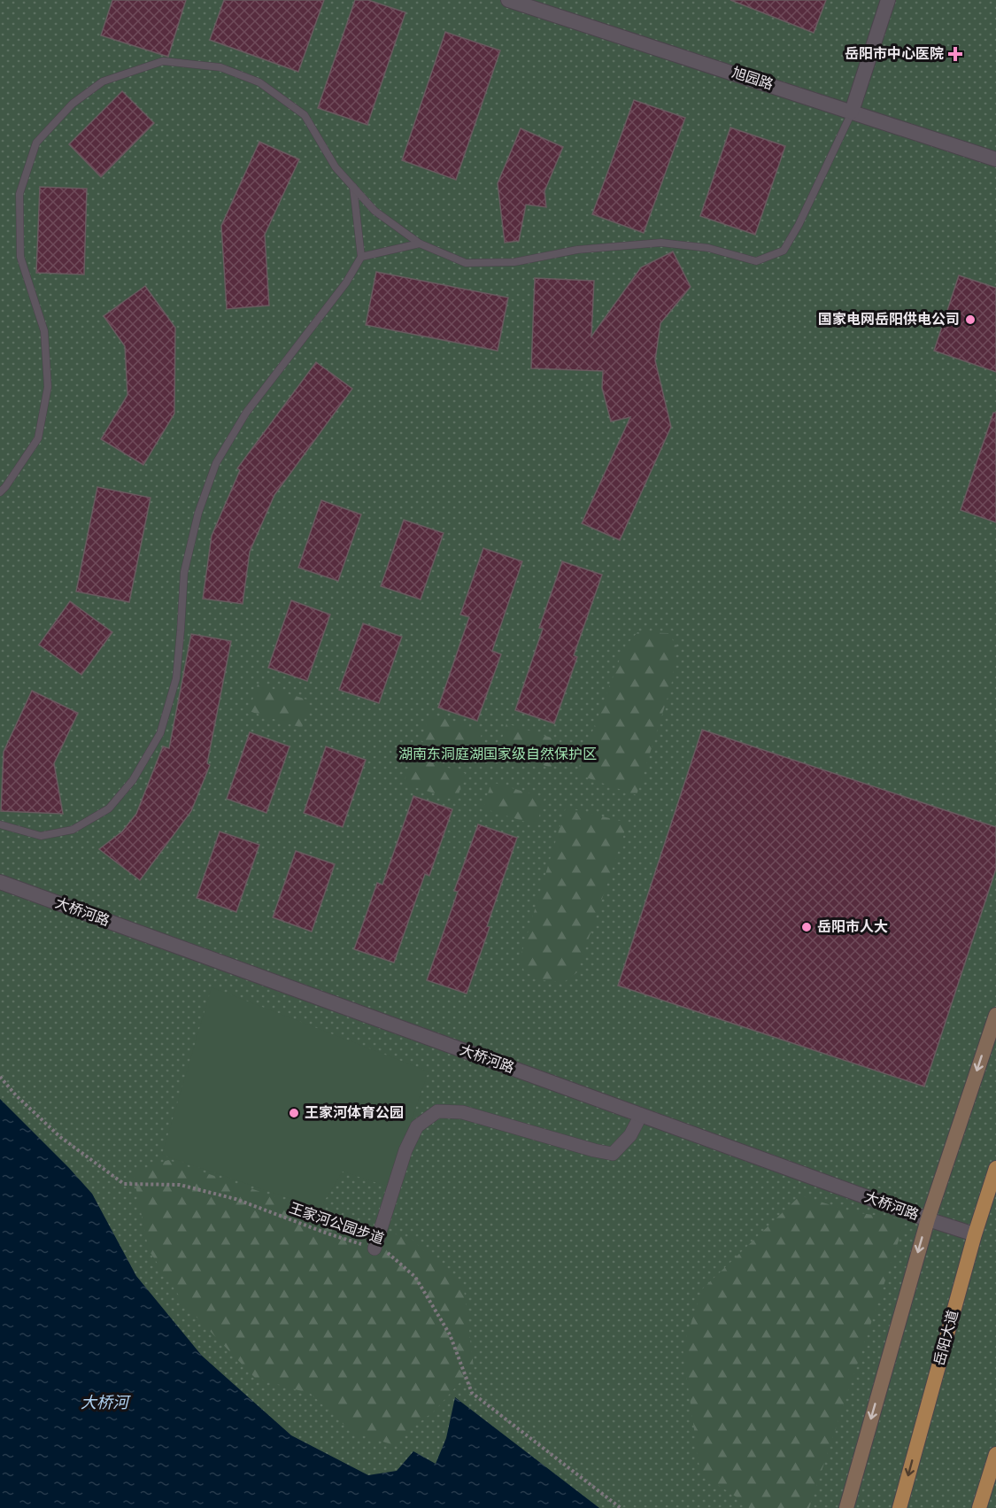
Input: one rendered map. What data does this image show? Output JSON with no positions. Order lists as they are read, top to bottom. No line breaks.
{"streets":{"main road":["岳阳大道"],"street":["旭园路","大桥河路"],"path":["王家河公园步道"]},"crossings":[["大桥河路","岳阳大道"]],"water":["大桥河"],"parks":["湖南东洞庭湖国家级自然保护区"],"places":{"health":["岳阳市中心医院"],"other":["国家电网岳阳供电公司","岳阳市人大","王家河体育公园"]}}
